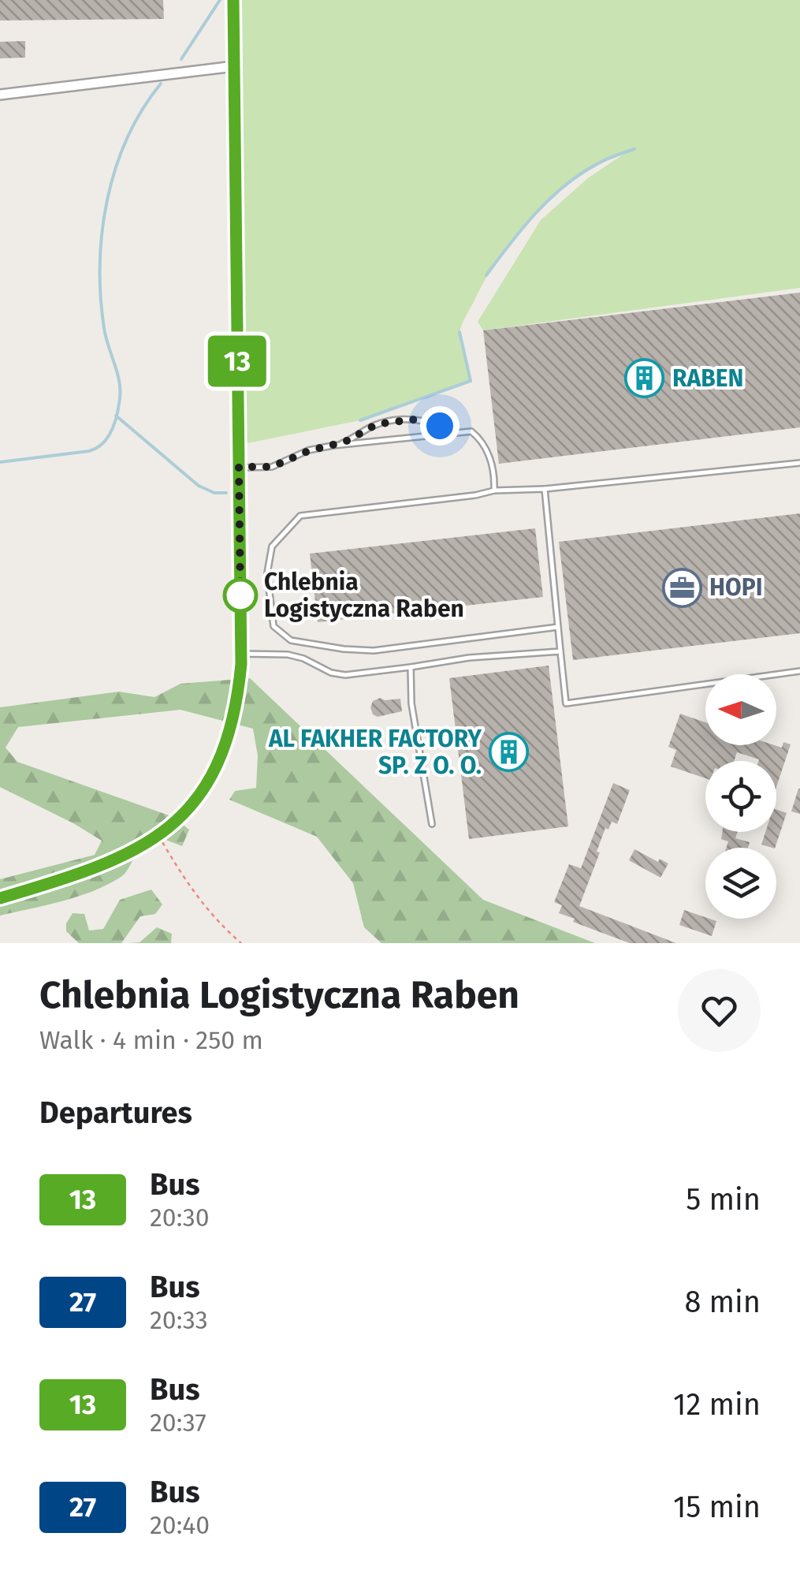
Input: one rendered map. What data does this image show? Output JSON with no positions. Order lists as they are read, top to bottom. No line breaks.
{"places":{"building":["RABEN","AL FAKHER FACTORY SP. Z O. O."],"office":["HOPI"],"other":["Chlebnia Logistyczna Raben"]},"lines":["bus line 13"],"north":"left","page":{"on_map":"13","heading":[["Chlebnia Logistyczna Raben","Walk · 4 min · 250 m"],"Departures"],"list":[{"mark":"13","name":"Bus","note":"20:30","value":"5 min"},{"mark":"27","name":"Bus","note":"20:33","value":"8 min"},{"mark":"13","name":"Bus","note":"20:37","value":"12 min"},{"mark":"27","name":"Bus","note":"20:40","value":"15 min"}]}}
